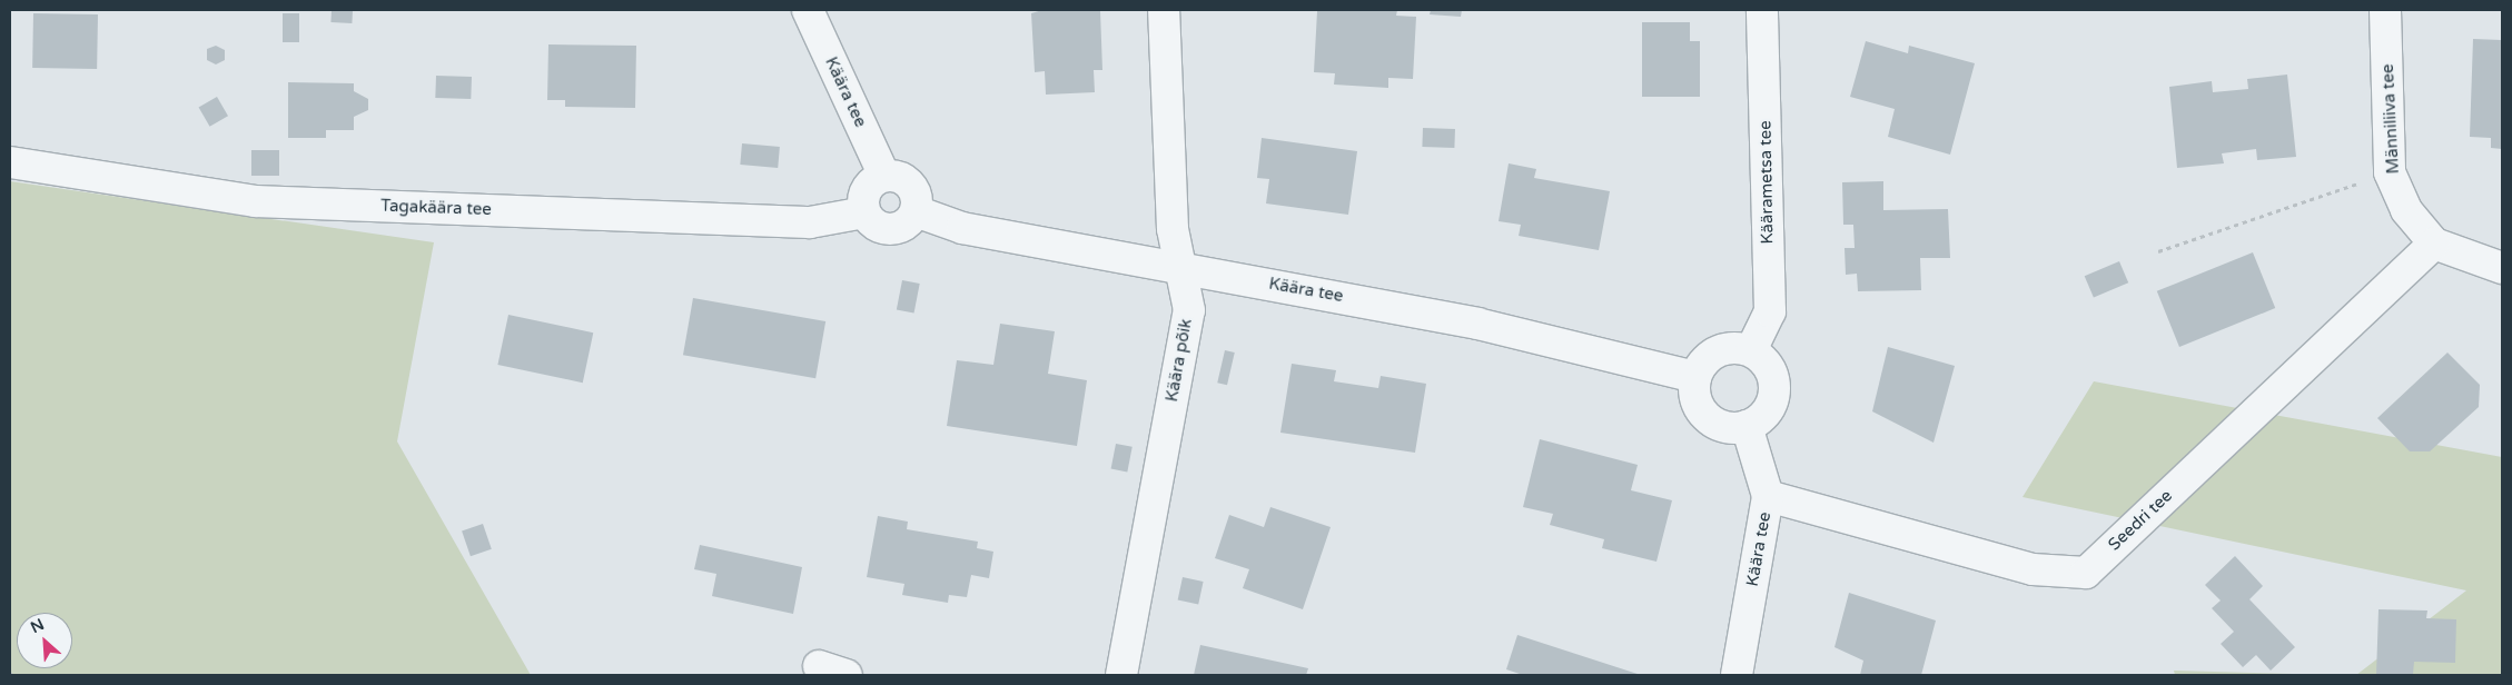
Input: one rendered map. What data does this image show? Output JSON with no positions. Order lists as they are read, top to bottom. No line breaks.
{"streets":{"street":["Käära tee","Männiliiva tee","Käärametsa tee","Tagakäära tee","Käära põik","Seedri tee"]},"crossings":[["Käära tee","Käärametsa tee"],["Käära tee","Tagakäära tee"],["Käära tee","Käära põik"],["Käära tee","Seedri tee"],["Männiliiva tee","Seedri tee"]],"north":"top left"}
